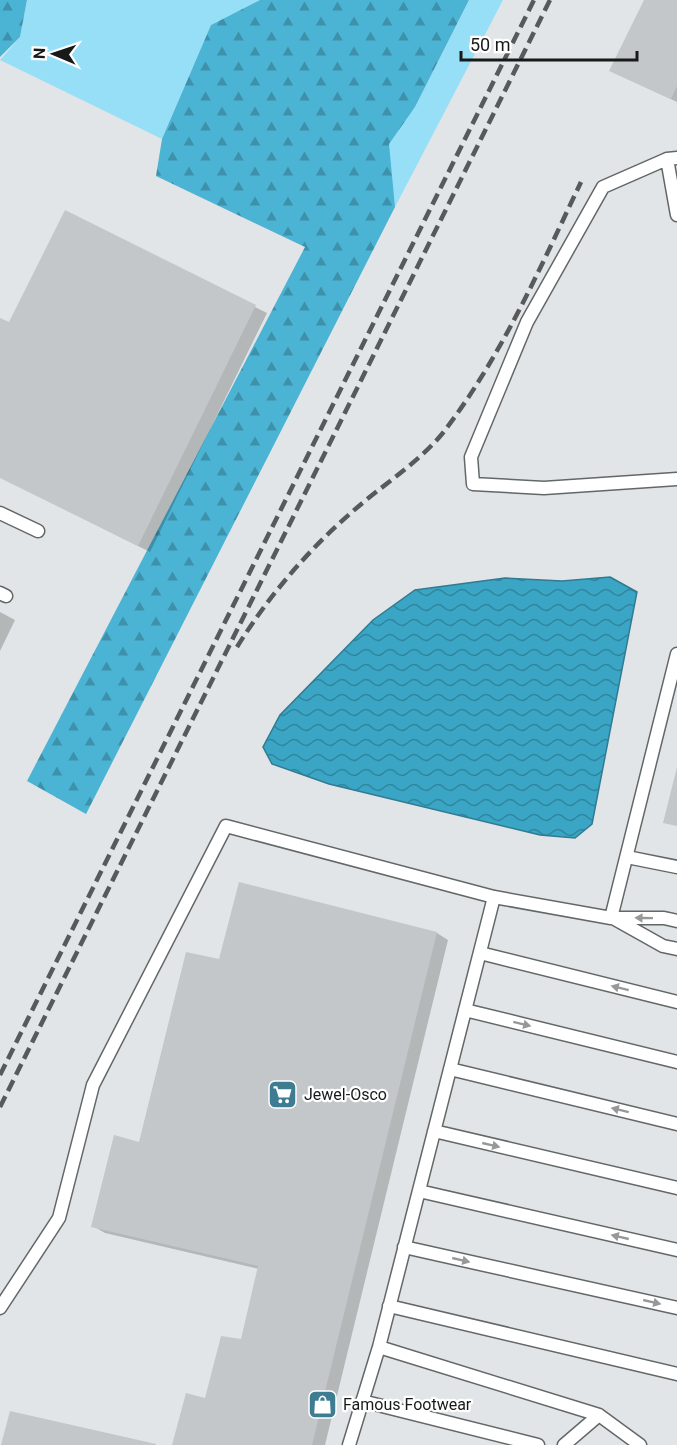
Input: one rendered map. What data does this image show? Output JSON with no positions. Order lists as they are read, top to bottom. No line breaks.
{"places":{"supermarket":["Jewel-Osco"],"shop":["Famous Footwear"]},"scale_bar":"50 m","north":"left"}
